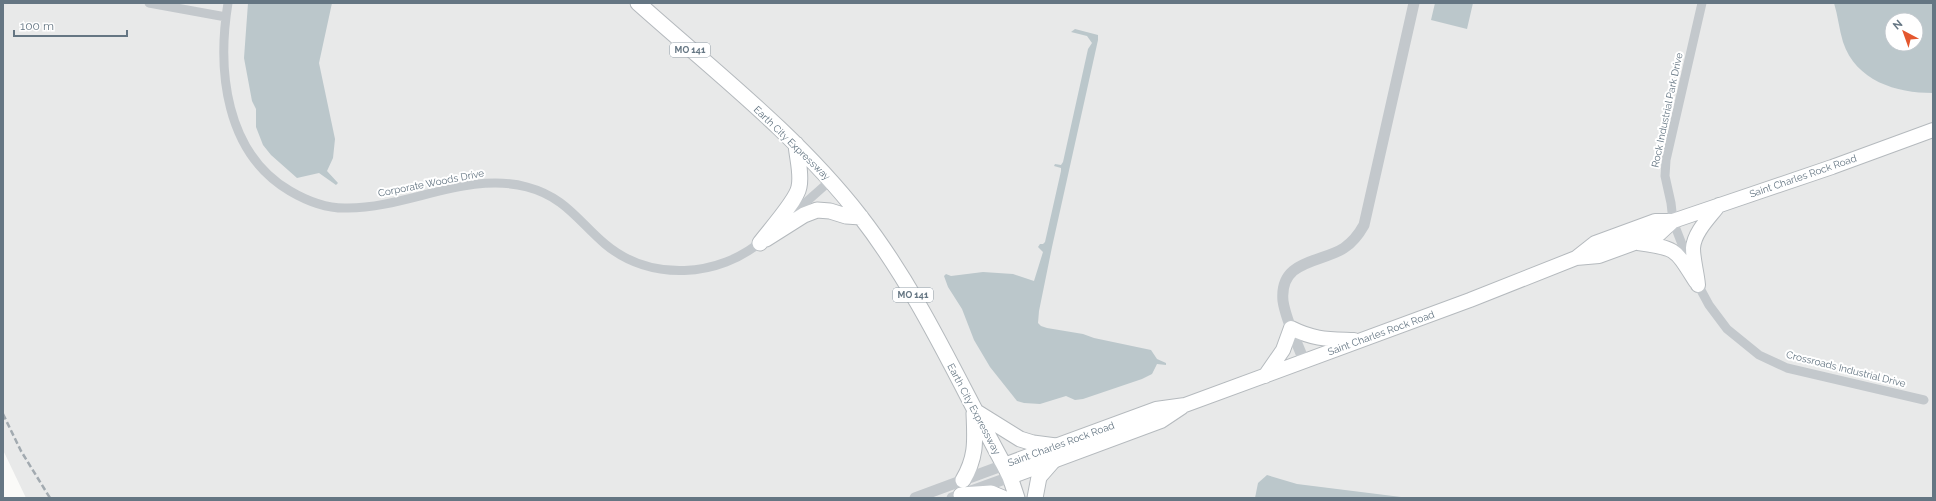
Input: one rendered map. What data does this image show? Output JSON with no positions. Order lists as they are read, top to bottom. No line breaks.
{"streets":{"highway":["MO 141","Earth City Expressway"],"main road":["Saint Charles Rock Road"],"street":["Rock Industrial Park Drive","Corporate Woods Drive","Crossroads Industrial Drive"]},"crossings":[["Rock Industrial Park Drive","Saint Charles Rock Road"],["Rock Industrial Park Drive","Crossroads Industrial Drive"],["Earth City Expressway","Saint Charles Rock Road"],["Earth City Expressway","Corporate Woods Drive"],["Saint Charles Rock Road","Crossroads Industrial Drive"]],"scale_bar":"100 m","north":"top left"}
